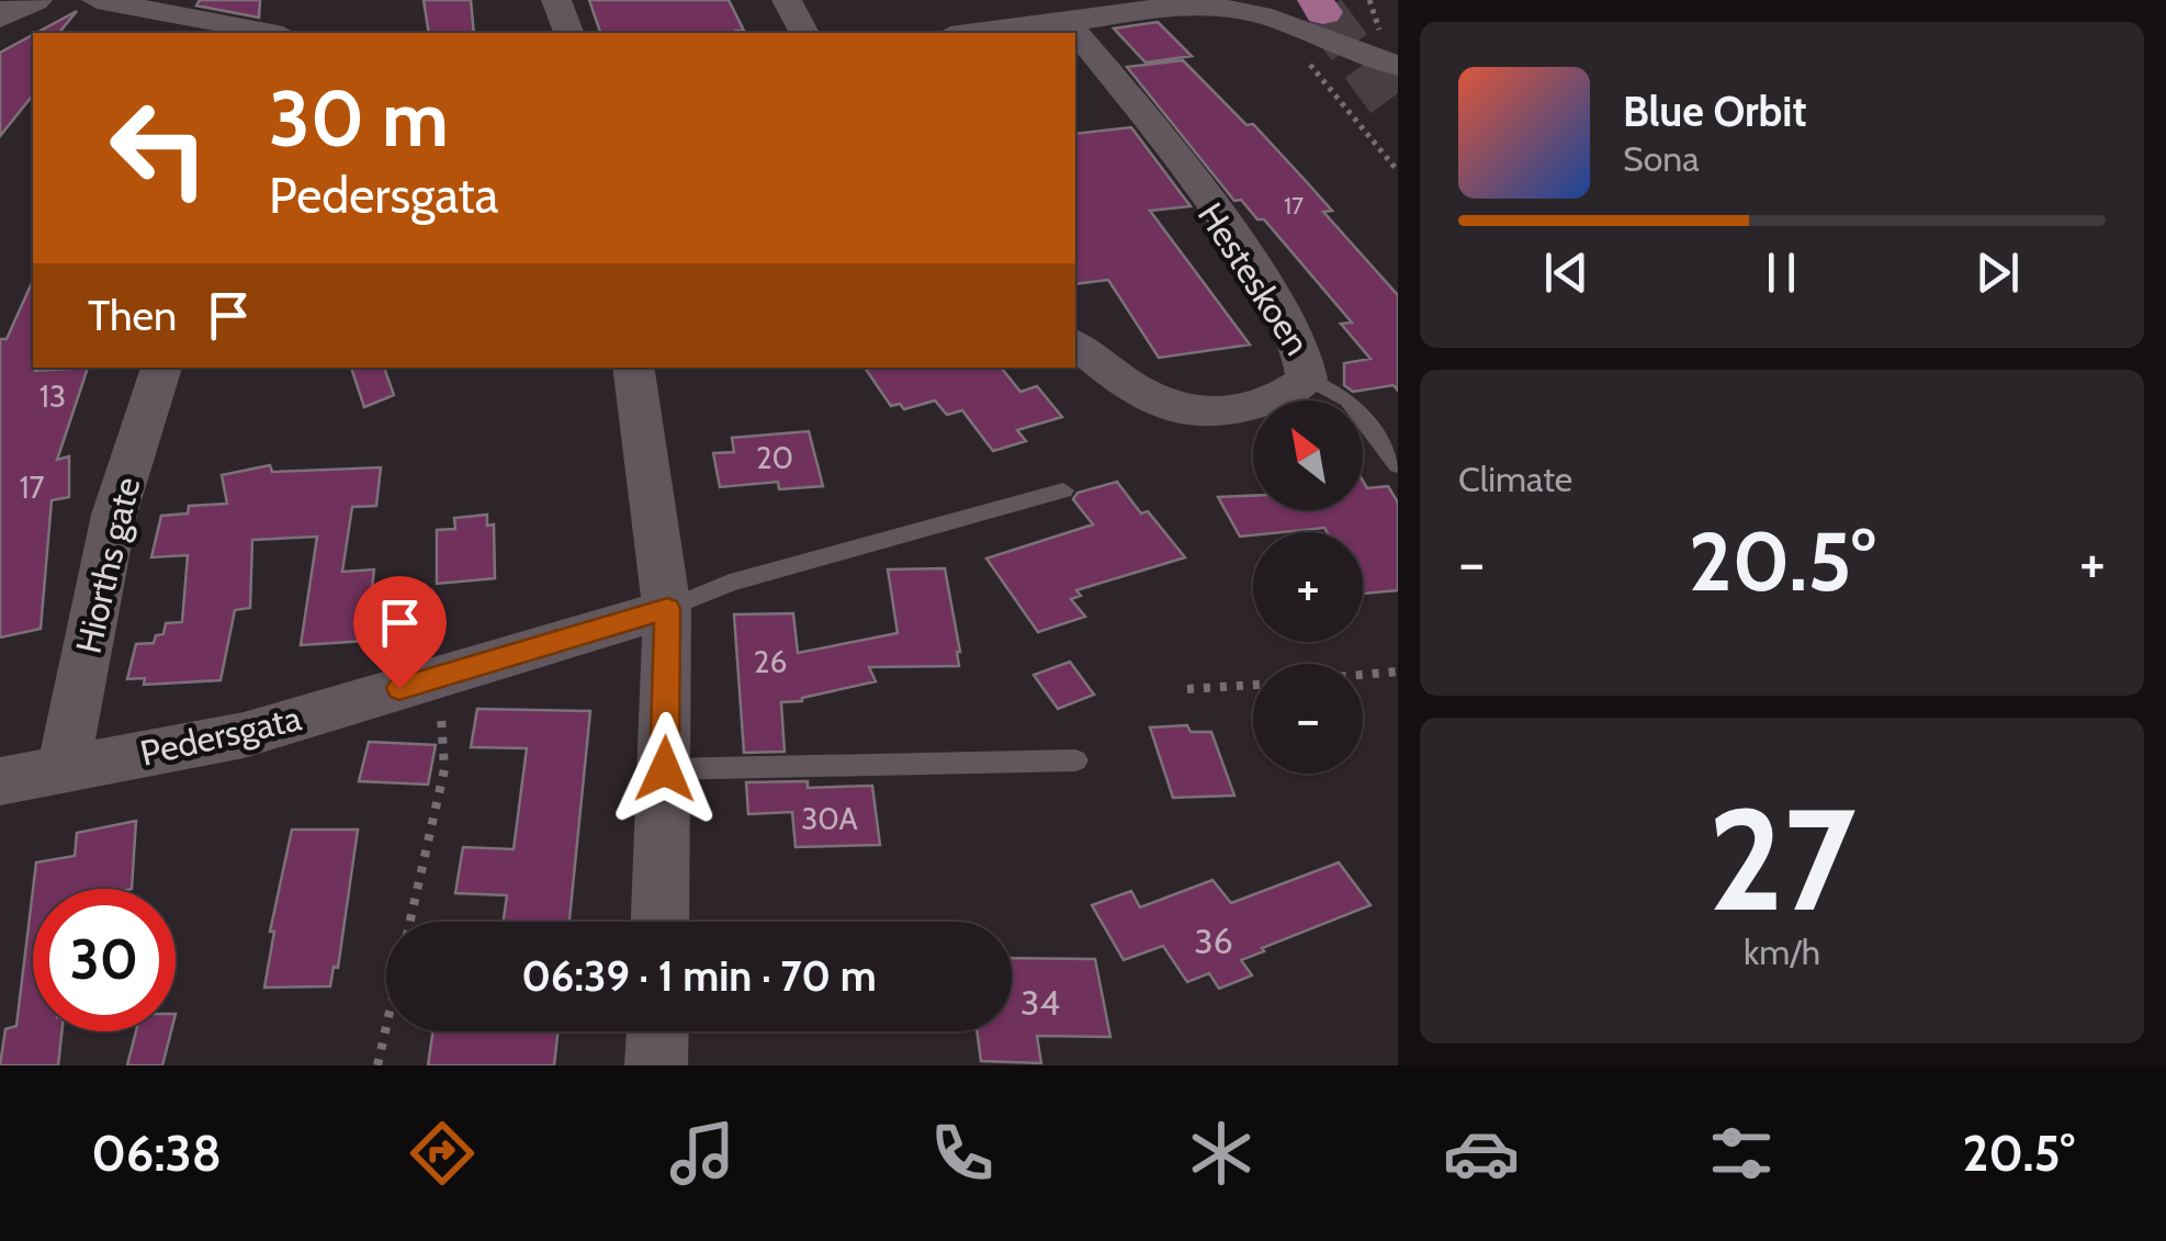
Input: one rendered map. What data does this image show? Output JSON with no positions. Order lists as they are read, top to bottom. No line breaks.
{"streets":{"street":["Hesteskoen","Hiorths gate","Pedersgata"]},"crossings":[["Hiorths gate","Pedersgata"]],"house_numbers":["17","13","20","17","26","30A","36","34"],"north":"top left","page":{"turn":["30 m","Pedersgata"],"song":["Blue Orbit","Sona"],"then":"Then","tile":["Climate",["27","km/h"]],"map_buttons":["+","−"],"heat":["−","20.5°","+"],"limit":"30","trip":"06:39 · 1 min · 70 m","tabs":["06:38","20.5°"]}}
